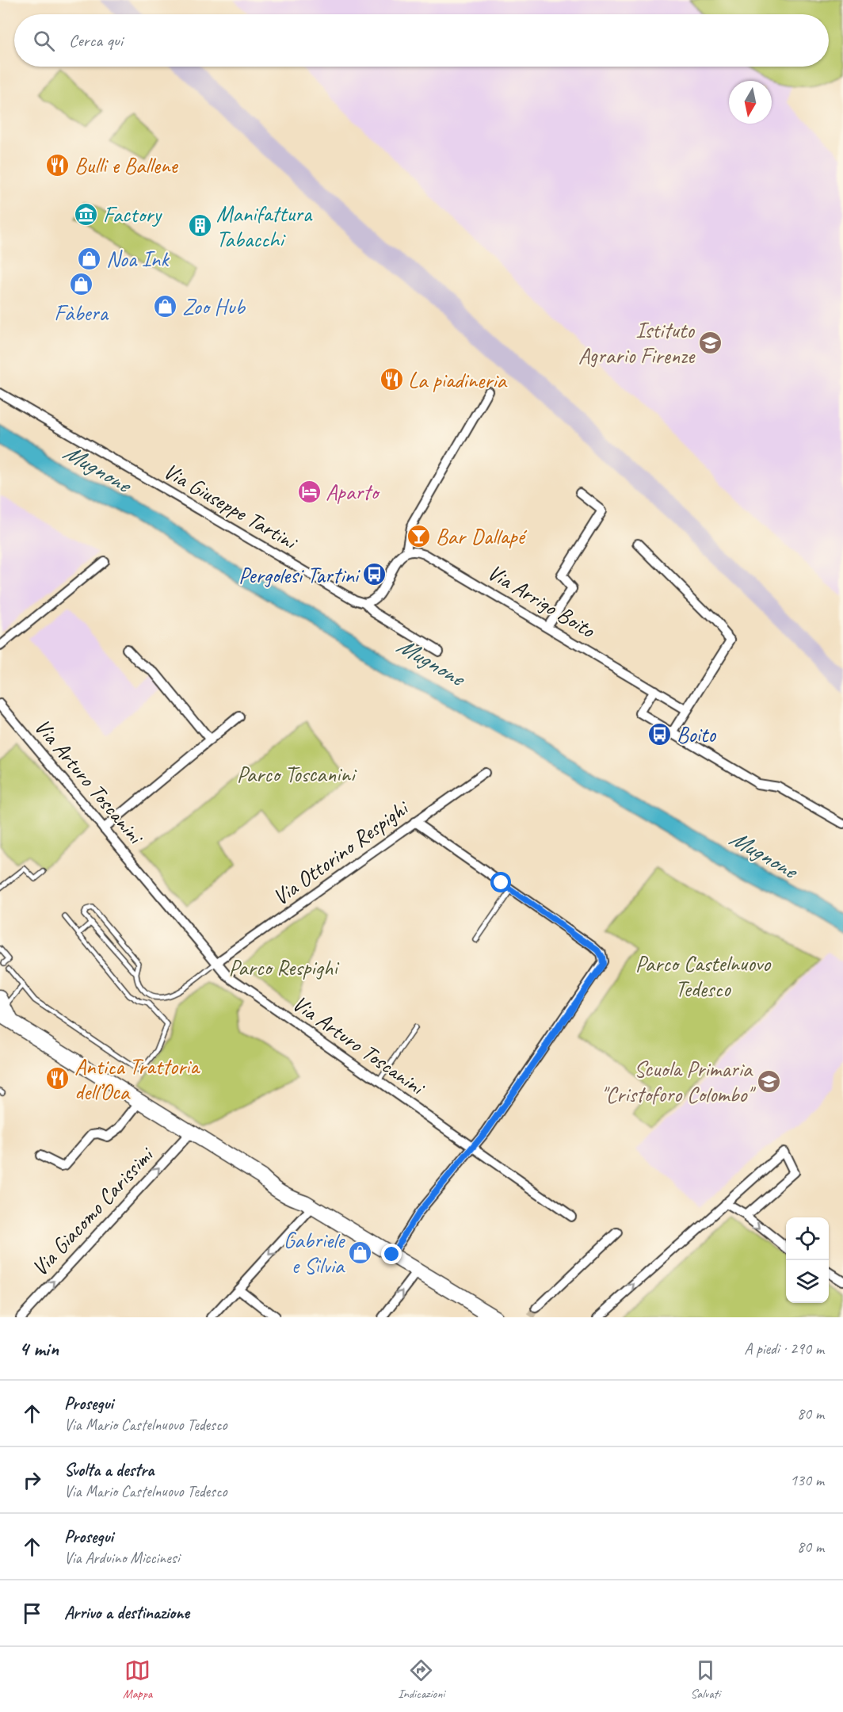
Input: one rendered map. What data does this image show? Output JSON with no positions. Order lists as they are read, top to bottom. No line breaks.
{"streets":{"street":["Via Giuseppe Tartini","Via Arrigo Boito","Via Arturo Toscanini","Via Ottorino Respighi","Via Giacomo Carissimi"]},"crossings":[["Via Arturo Toscanini","Via Ottorino Respighi"]],"one_way":["Via Giacomo Carissimi"],"water":["Mugnone"],"parks":["Parco Toscanini","Parco Castelnuovo Tedesco","Parco Respighi"],"places":{"restaurant":["Bulli e Ballene","La piadineria","Antica Trattoria dell’Oca"],"museum":["Factory"],"building":["Manifattura Tabacchi"],"shop":["Noa Ink","Fàbera","Zoo Hub","Gabriele e Silvia"],"school or university":["Istituto Agrario Firenze","Scuola Primaria \"Cristoforo Colombo\""],"hotel":["Aparto"],"bar":["Bar Dallapé"],"bus stop":["Pergolesi Tartini","Boito"]},"north":"bottom","page":{"search":"Cerca qui","heading":["4 min","A piedi · 290 m"],"list":[["Prosegui","Via Mario Castelnuovo Tedesco","80 m"],["Svolta a destra","Via Mario Castelnuovo Tedesco","130 m"],["Prosegui","Via Arduino Miccinesi","80 m"],"Arrivo a destinazione"],"nav":["Mappa","Indicazioni","Salvati"]}}
